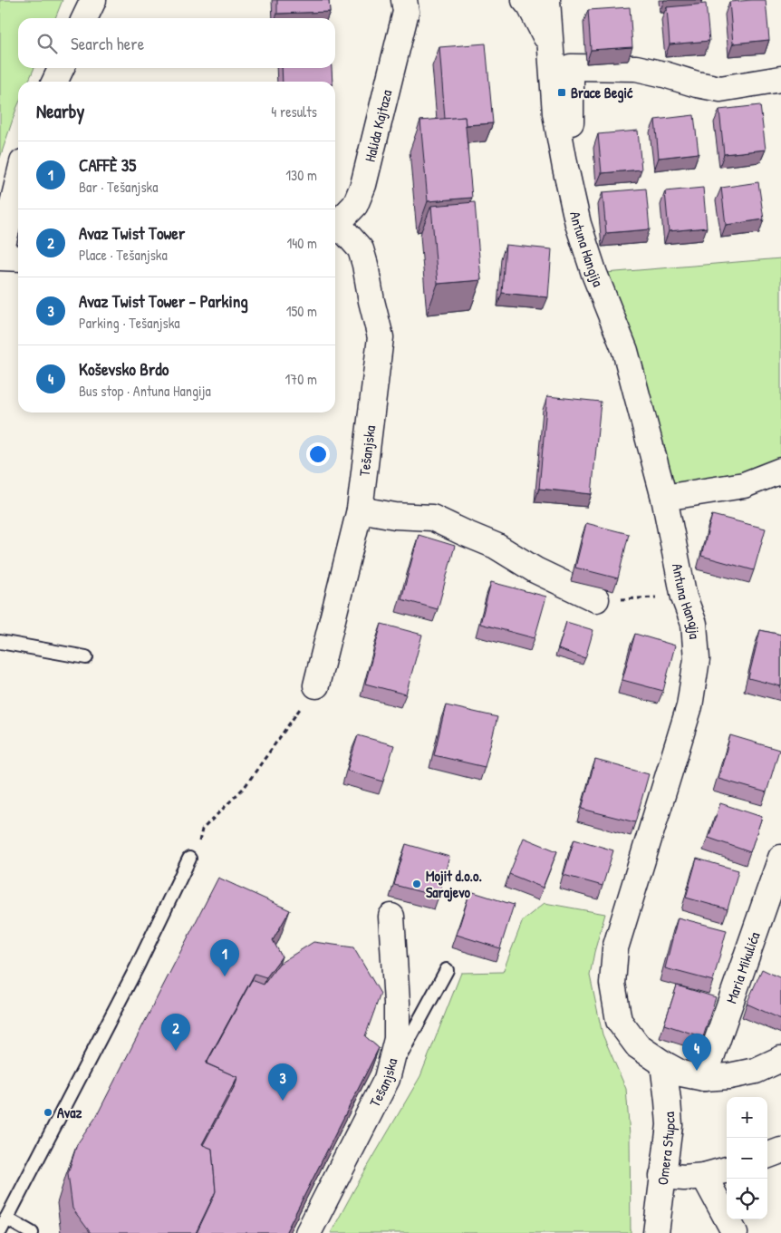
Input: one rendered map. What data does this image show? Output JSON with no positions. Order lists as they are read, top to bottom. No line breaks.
{"streets":{"street":["Halida Kajtaza","Antuna Hangija","Tešanjska","Maria Mikulića","Omera Stupca"]},"crossings":[["Antuna Hangija","Maria Mikulića"],["Antuna Hangija","Omera Stupca"]],"places":{"transit":["Brace Begić"],"other":["Mojit d.o.o. Sarajevo","Avaz"]},"page":{"search":"Search here","heading":["Nearby","4 results"],"list":[{"mark":"1","name":"CAFFÈ 35","note":"Bar · Tešanjska","value":"130 m"},{"mark":"2","name":"Avaz Twist Tower","note":"Place · Tešanjska","value":"140 m"},{"mark":"3","name":"Avaz Twist Tower - Parking","note":"Parking · Tešanjska","value":"150 m"},{"mark":"4","name":"Koševsko Brdo","note":"Bus stop · Antuna Hangija","value":"170 m"}],"pins":["1","2","4","3"],"map_buttons":["+","−"]}}
